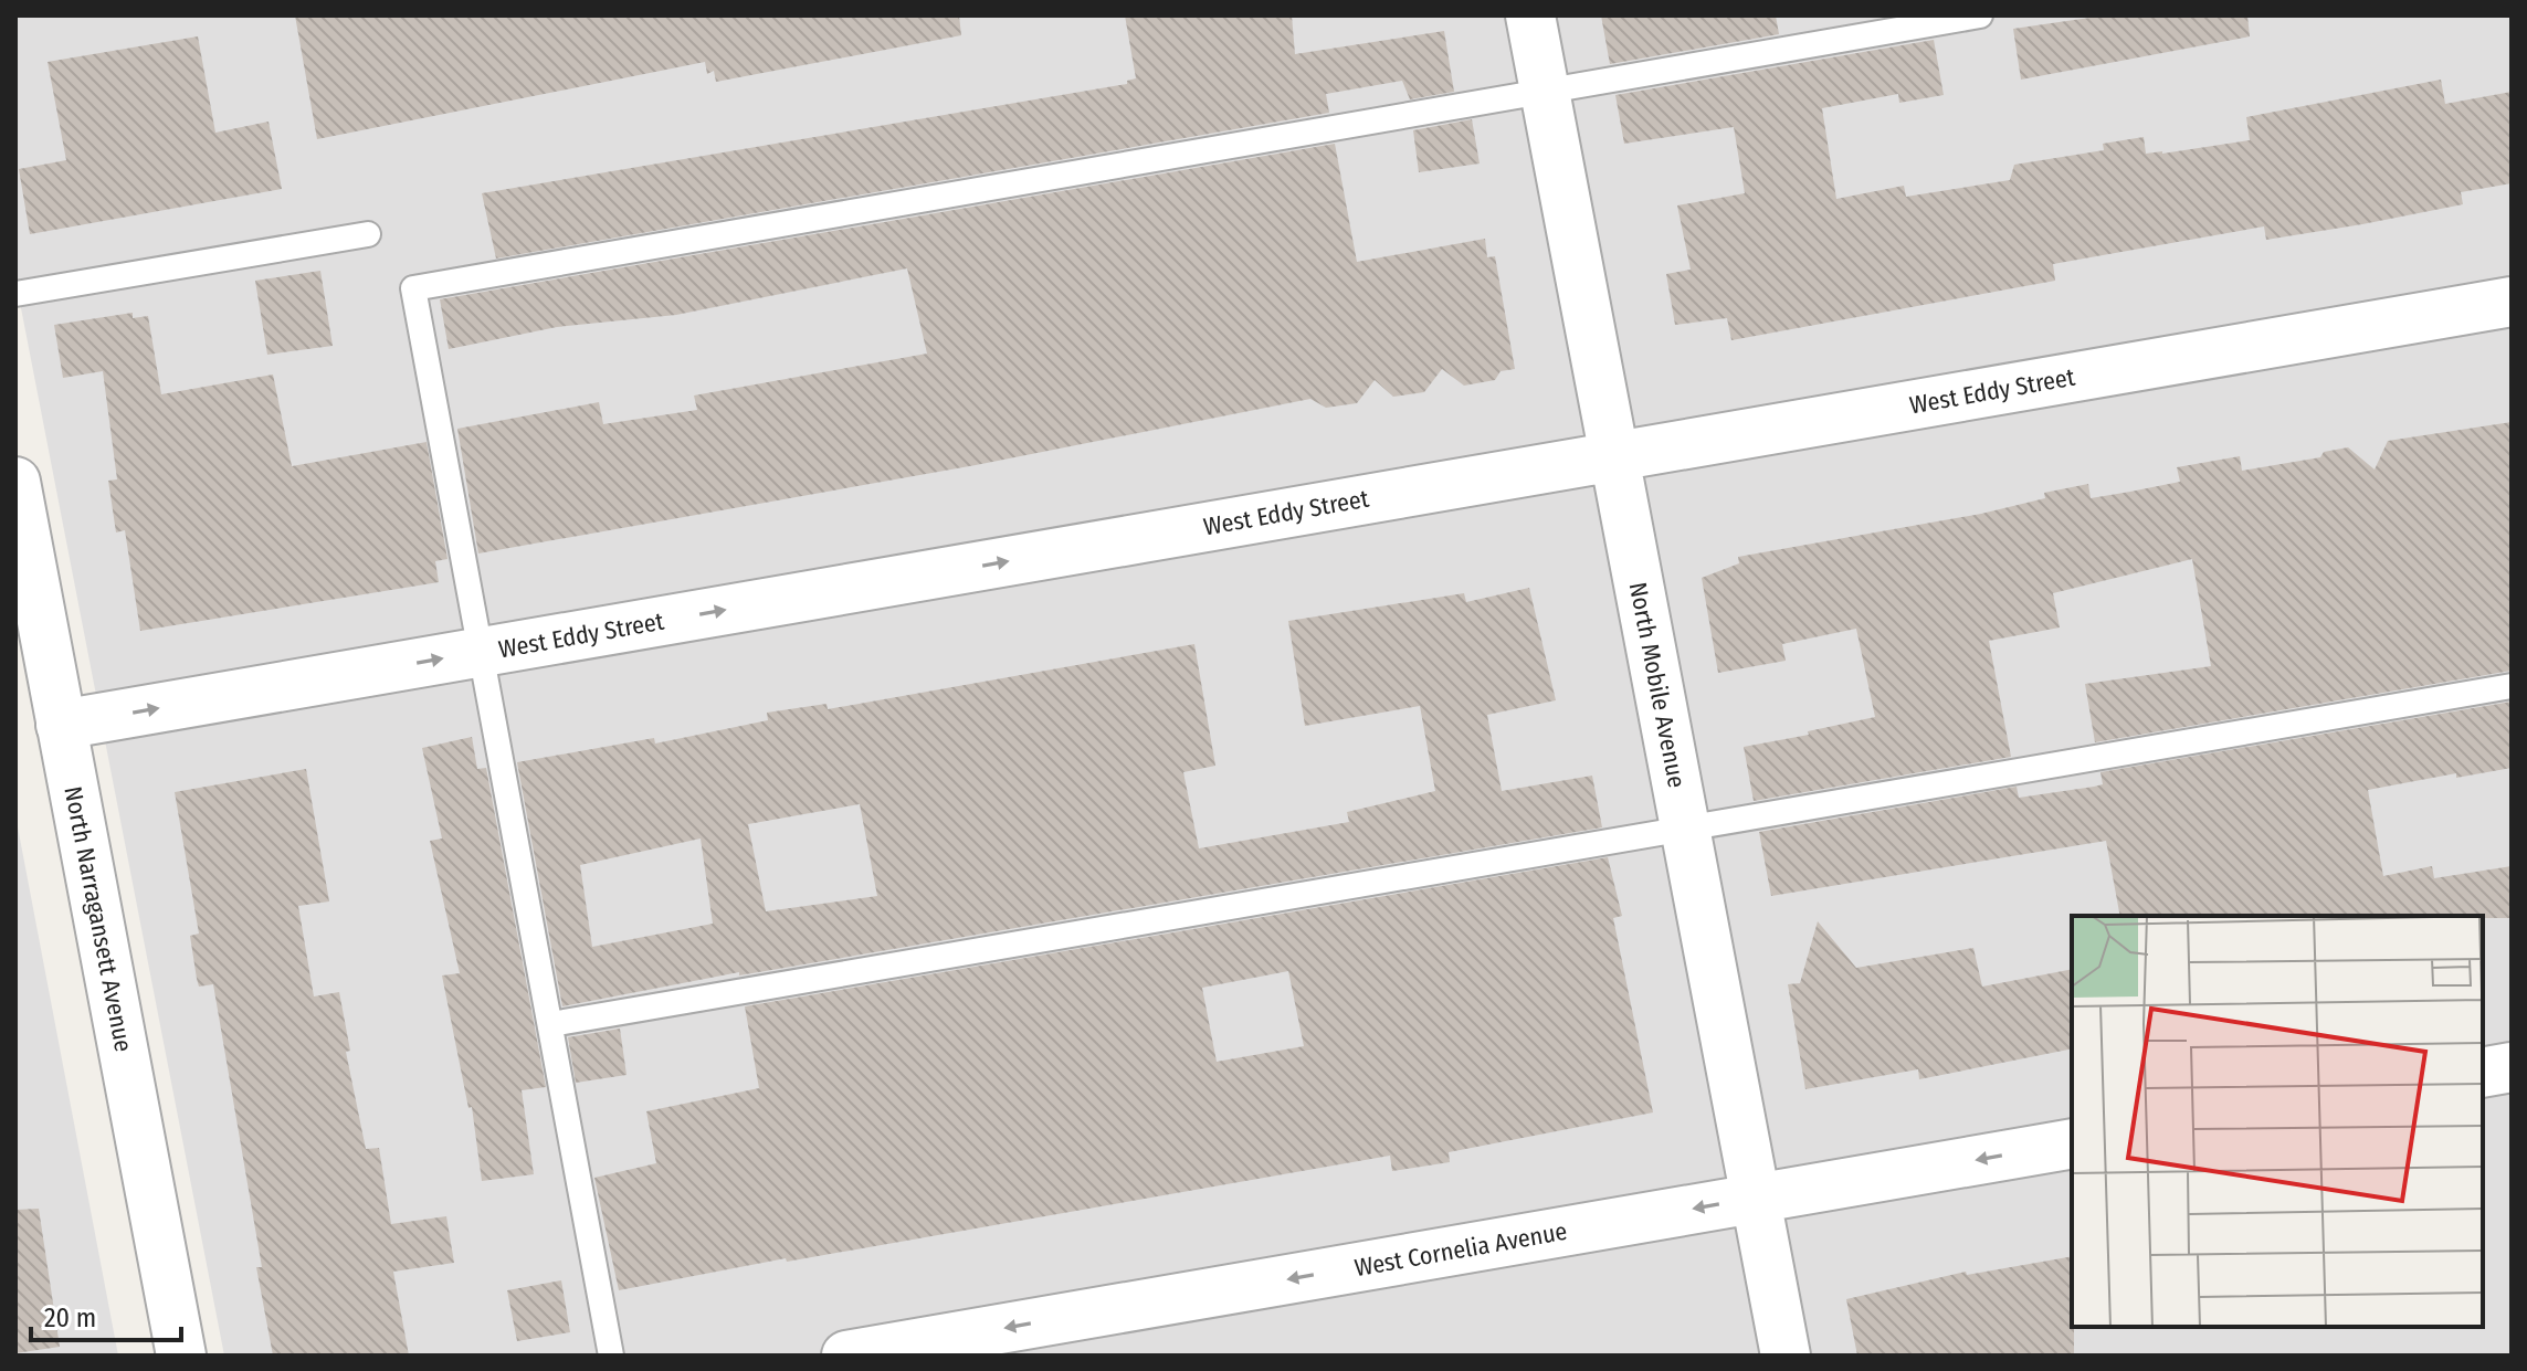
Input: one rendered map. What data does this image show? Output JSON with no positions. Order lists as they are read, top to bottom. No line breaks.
{"streets":{"street":["West Eddy Street","North Mobile Avenue","North Narragansett Avenue","West Cornelia Avenue"]},"crossings":[["West Eddy Street","North Mobile Avenue"],["West Eddy Street","North Narragansett Avenue"],["North Mobile Avenue","West Cornelia Avenue"]],"one_way":["West Eddy Street","West Cornelia Avenue"],"scale_bar":"20 m"}
